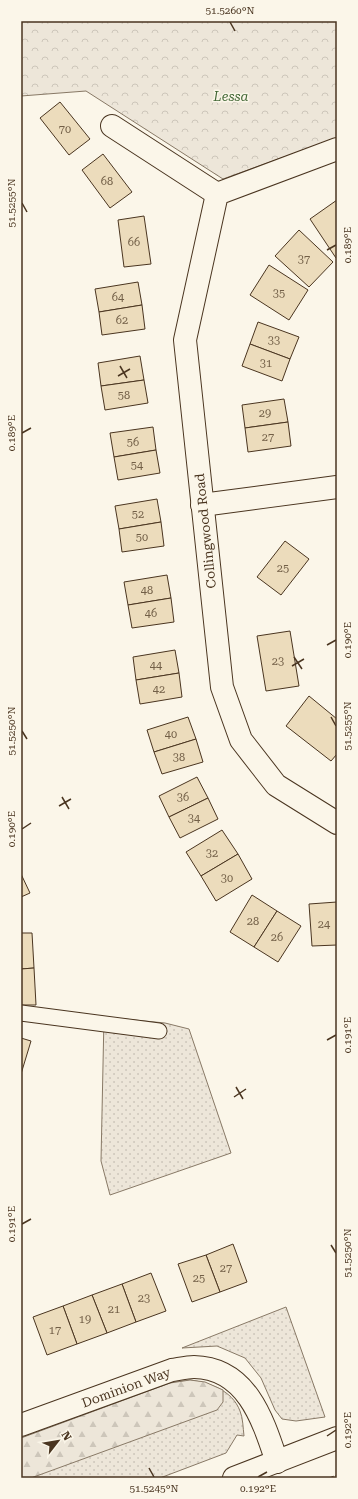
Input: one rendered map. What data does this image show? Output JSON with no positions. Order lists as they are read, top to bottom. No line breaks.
{"streets":{"street":["Collingwood Road","Dominion Way"]},"parks":["Lessa"],"house_numbers":["70","68","66","37","35","64","62","33","31","58","29","27","56","54","52","50","25","48","46","23","44","42","40","38","36","34","32","30","28","24","26","27","25","23","21","19","17"],"north":"top right","coordinates":["51.5260°N","51.5255°N","0.189°E","0.190°E","51.5250°N","0.191°E","0.192°E","51.5245°N"]}
